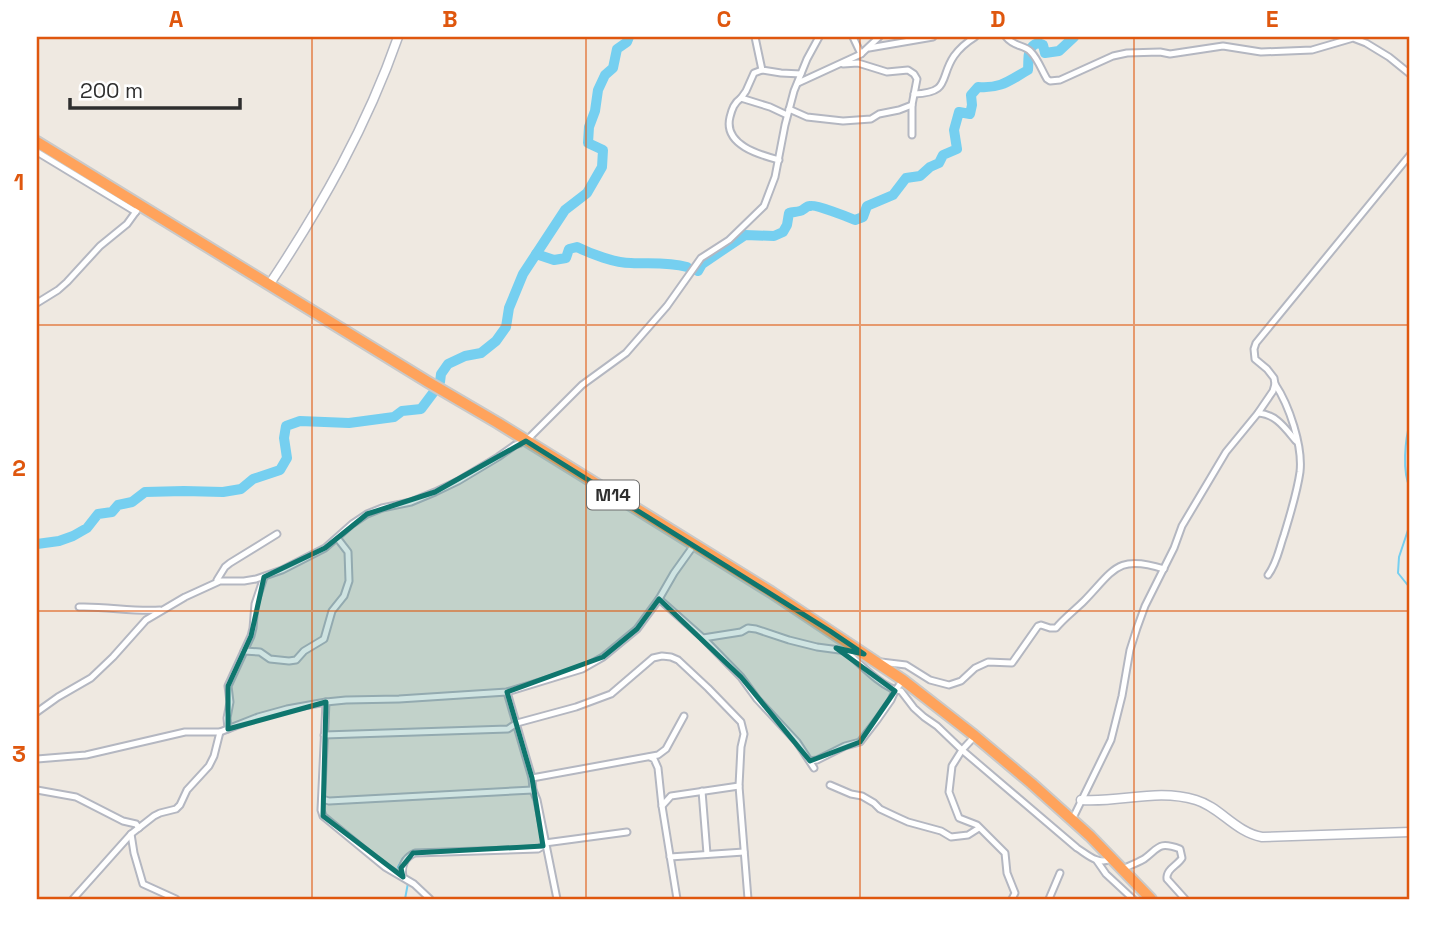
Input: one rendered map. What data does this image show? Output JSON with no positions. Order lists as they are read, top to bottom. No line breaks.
{"streets":{"highway":["M14"]},"scale_bar":"200 m","grid":{"columns":["A","B","C","D","E"],"rows":["1","2","3"]}}
